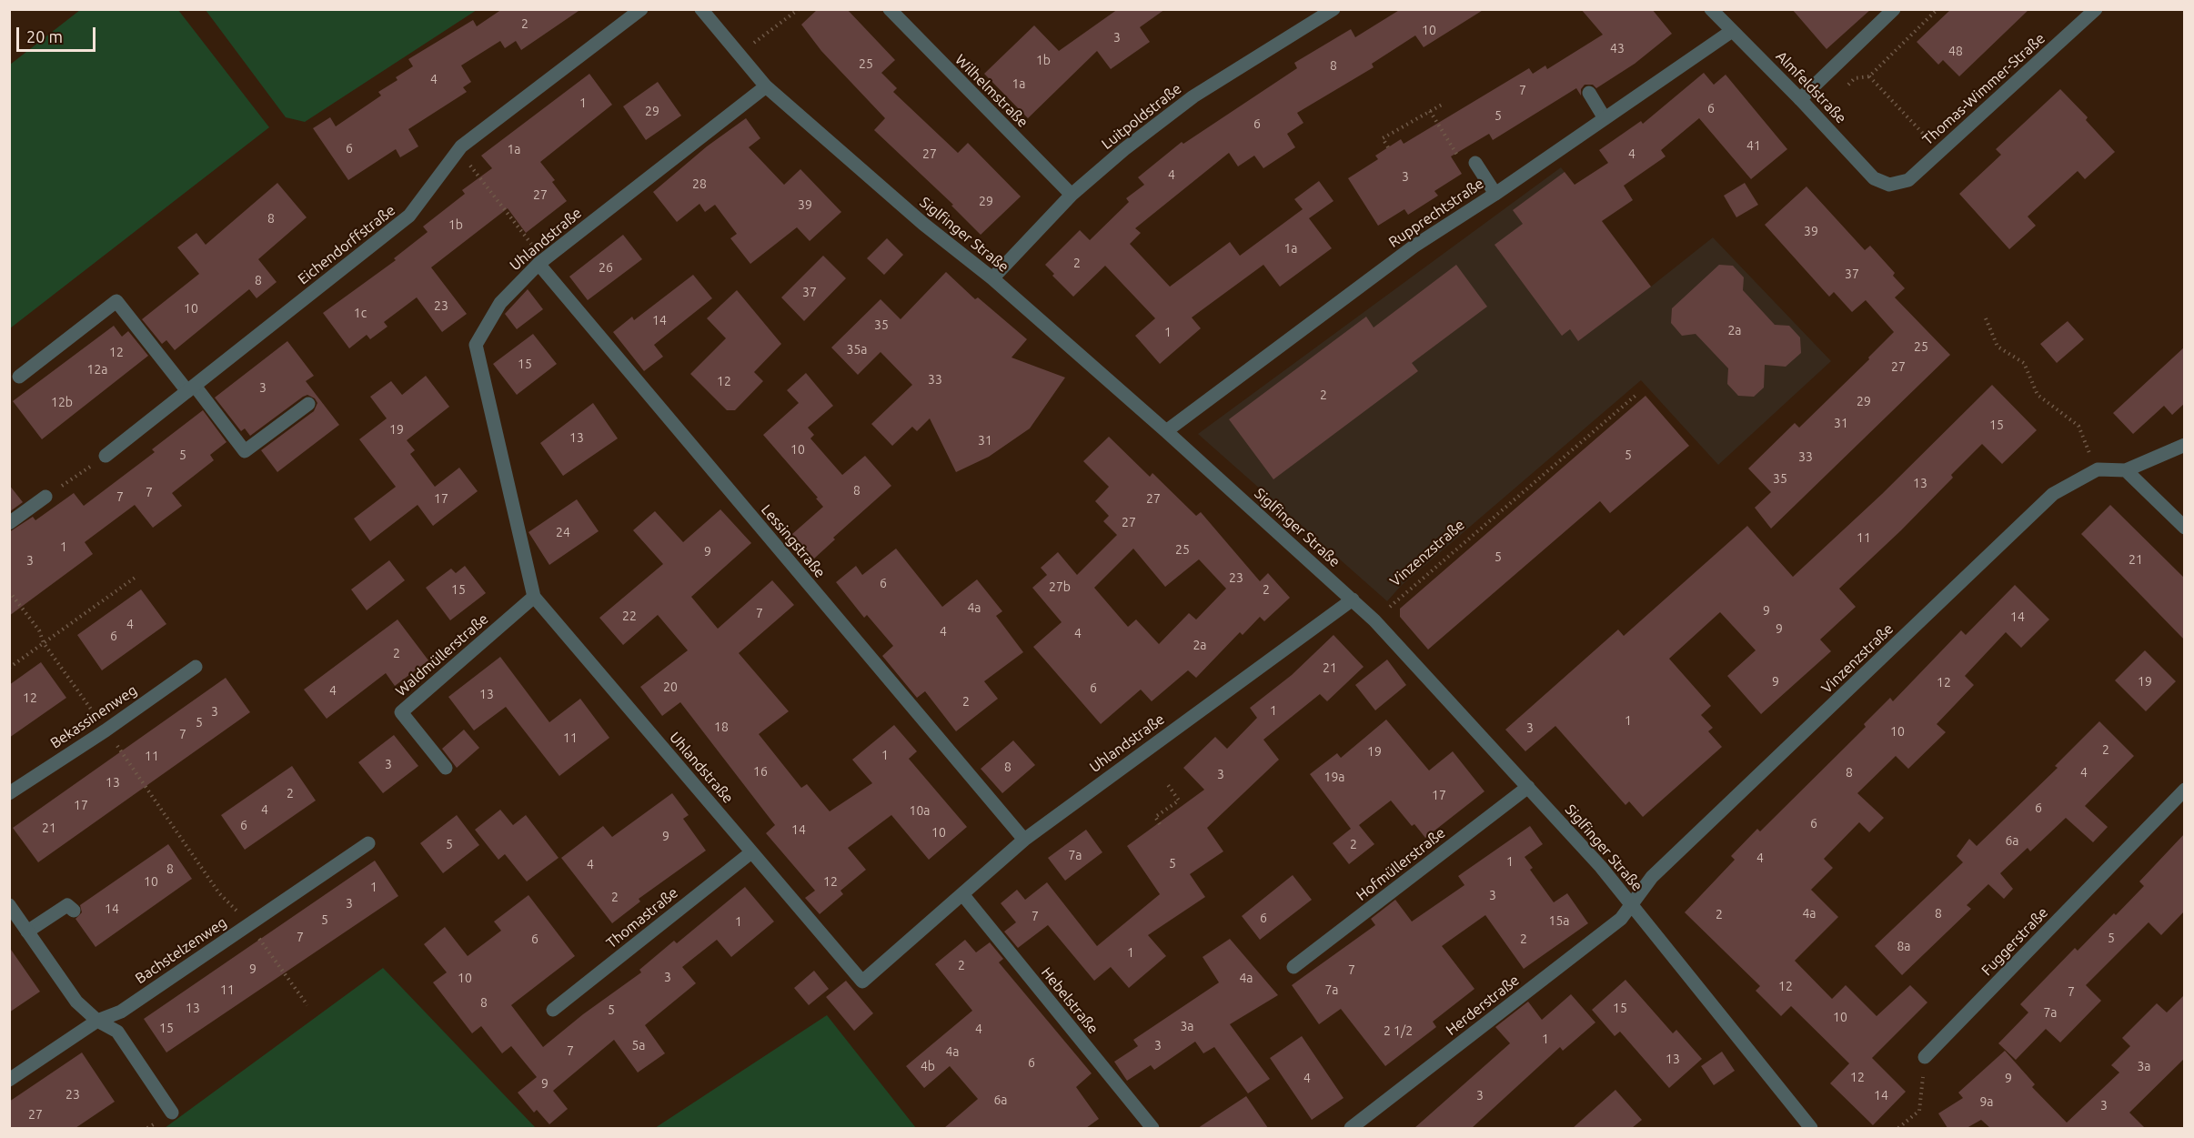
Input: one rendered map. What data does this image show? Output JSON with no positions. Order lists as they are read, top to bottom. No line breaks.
{"streets":{"street":["Almfeldstraße","Thomas-Wimmer-Straße","Wilhelmstraße","Luitpoldstraße","Rupprechtstraße","Siglfinger Straße","Uhlandstraße","Eichendorffstraße","Lessingstraße","Vinzenzstraße","Waldmüllerstraße","Bekassinenweg","Hofmüllerstraße","Thomastraße","Fuggerstraße","Bachstelzenweg","Hebelstraße","Herderstraße"]},"crossings":[["Almfeldstraße","Thomas-Wimmer-Straße"],["Almfeldstraße","Rupprechtstraße"],["Wilhelmstraße","Luitpoldstraße"],["Luitpoldstraße","Siglfinger Straße"],["Rupprechtstraße","Siglfinger Straße"],["Siglfinger Straße","Uhlandstraße"],["Siglfinger Straße","Vinzenzstraße"],["Siglfinger Straße","Hofmüllerstraße"],["Siglfinger Straße","Herderstraße"],["Uhlandstraße","Lessingstraße"],["Uhlandstraße","Waldmüllerstraße"],["Uhlandstraße","Thomastraße"],["Uhlandstraße","Hebelstraße"],["Vinzenzstraße","Herderstraße"]],"house_numbers":["2","10","3","43","48","1b","25","8","4","1a","7","1","6","29","5","6","41","6","1a","27","4","4","3","28","27","29","39","8","1b","39","1a","2","26","37","8","37","23","10","1c","14","35","2a","1","25","35a","12","15","27","12a","33","12","3","2","29","12b","31","15","19","13","31","10","5","5","33","35","13","8","7","7","17","27","27","24","11","1","25","9","5","21","3","23","6","27b","15","2","4a","9","7","22","14","4","9","4","4","6","2a","2","21","9","19","12","20","6","4","13","12","2","1","3","1","5","18","3","10","7","11","2","19","1","11","3","8","16","8","4","3","19a","13","2","17","17","6","4","10a","6","6","21","14","10","9","6a","5","2","7a","4","1","5","4","8","10","12","1","3","2","3","14","4a","8","2","7","6","5","15a","1","7","5","6","2","8a","1","2","9","7","3","10","4a","12","11","7a","7","8","13","15","5","7a","10","3a","15","4","2 1/2","1","5a","3","7","4a","13","6","4b","3a","12","4","9","9","23","3","14","6a","9a","3","27"],"scale_bar":"20 m"}
